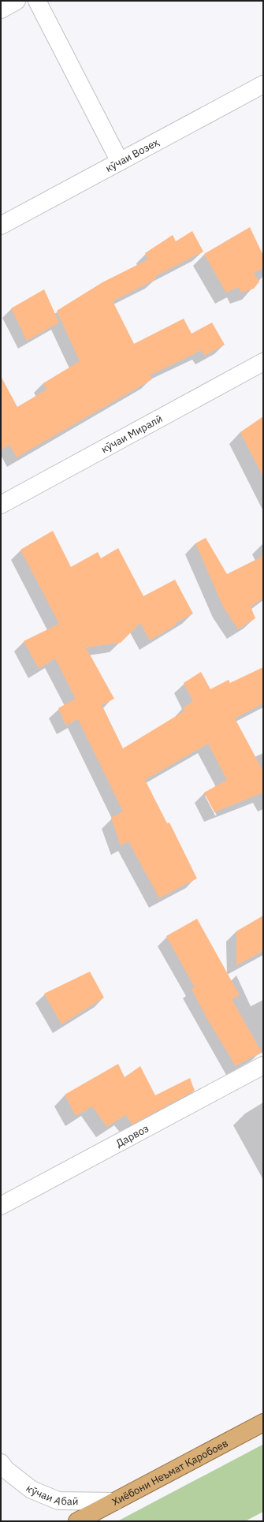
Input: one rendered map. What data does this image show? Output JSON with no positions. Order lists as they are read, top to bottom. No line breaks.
{"streets":{"highway":["Хиёбони Неъмат Қаробоев"],"street":["кӯчаи Возеҳ","кӯчаи Миралӣ","Дарвоз","кӯчаи Абаӣ"]},"crossings":[["Хиёбони Неъмат Қаробоев","кӯчаи Абаӣ"]]}
